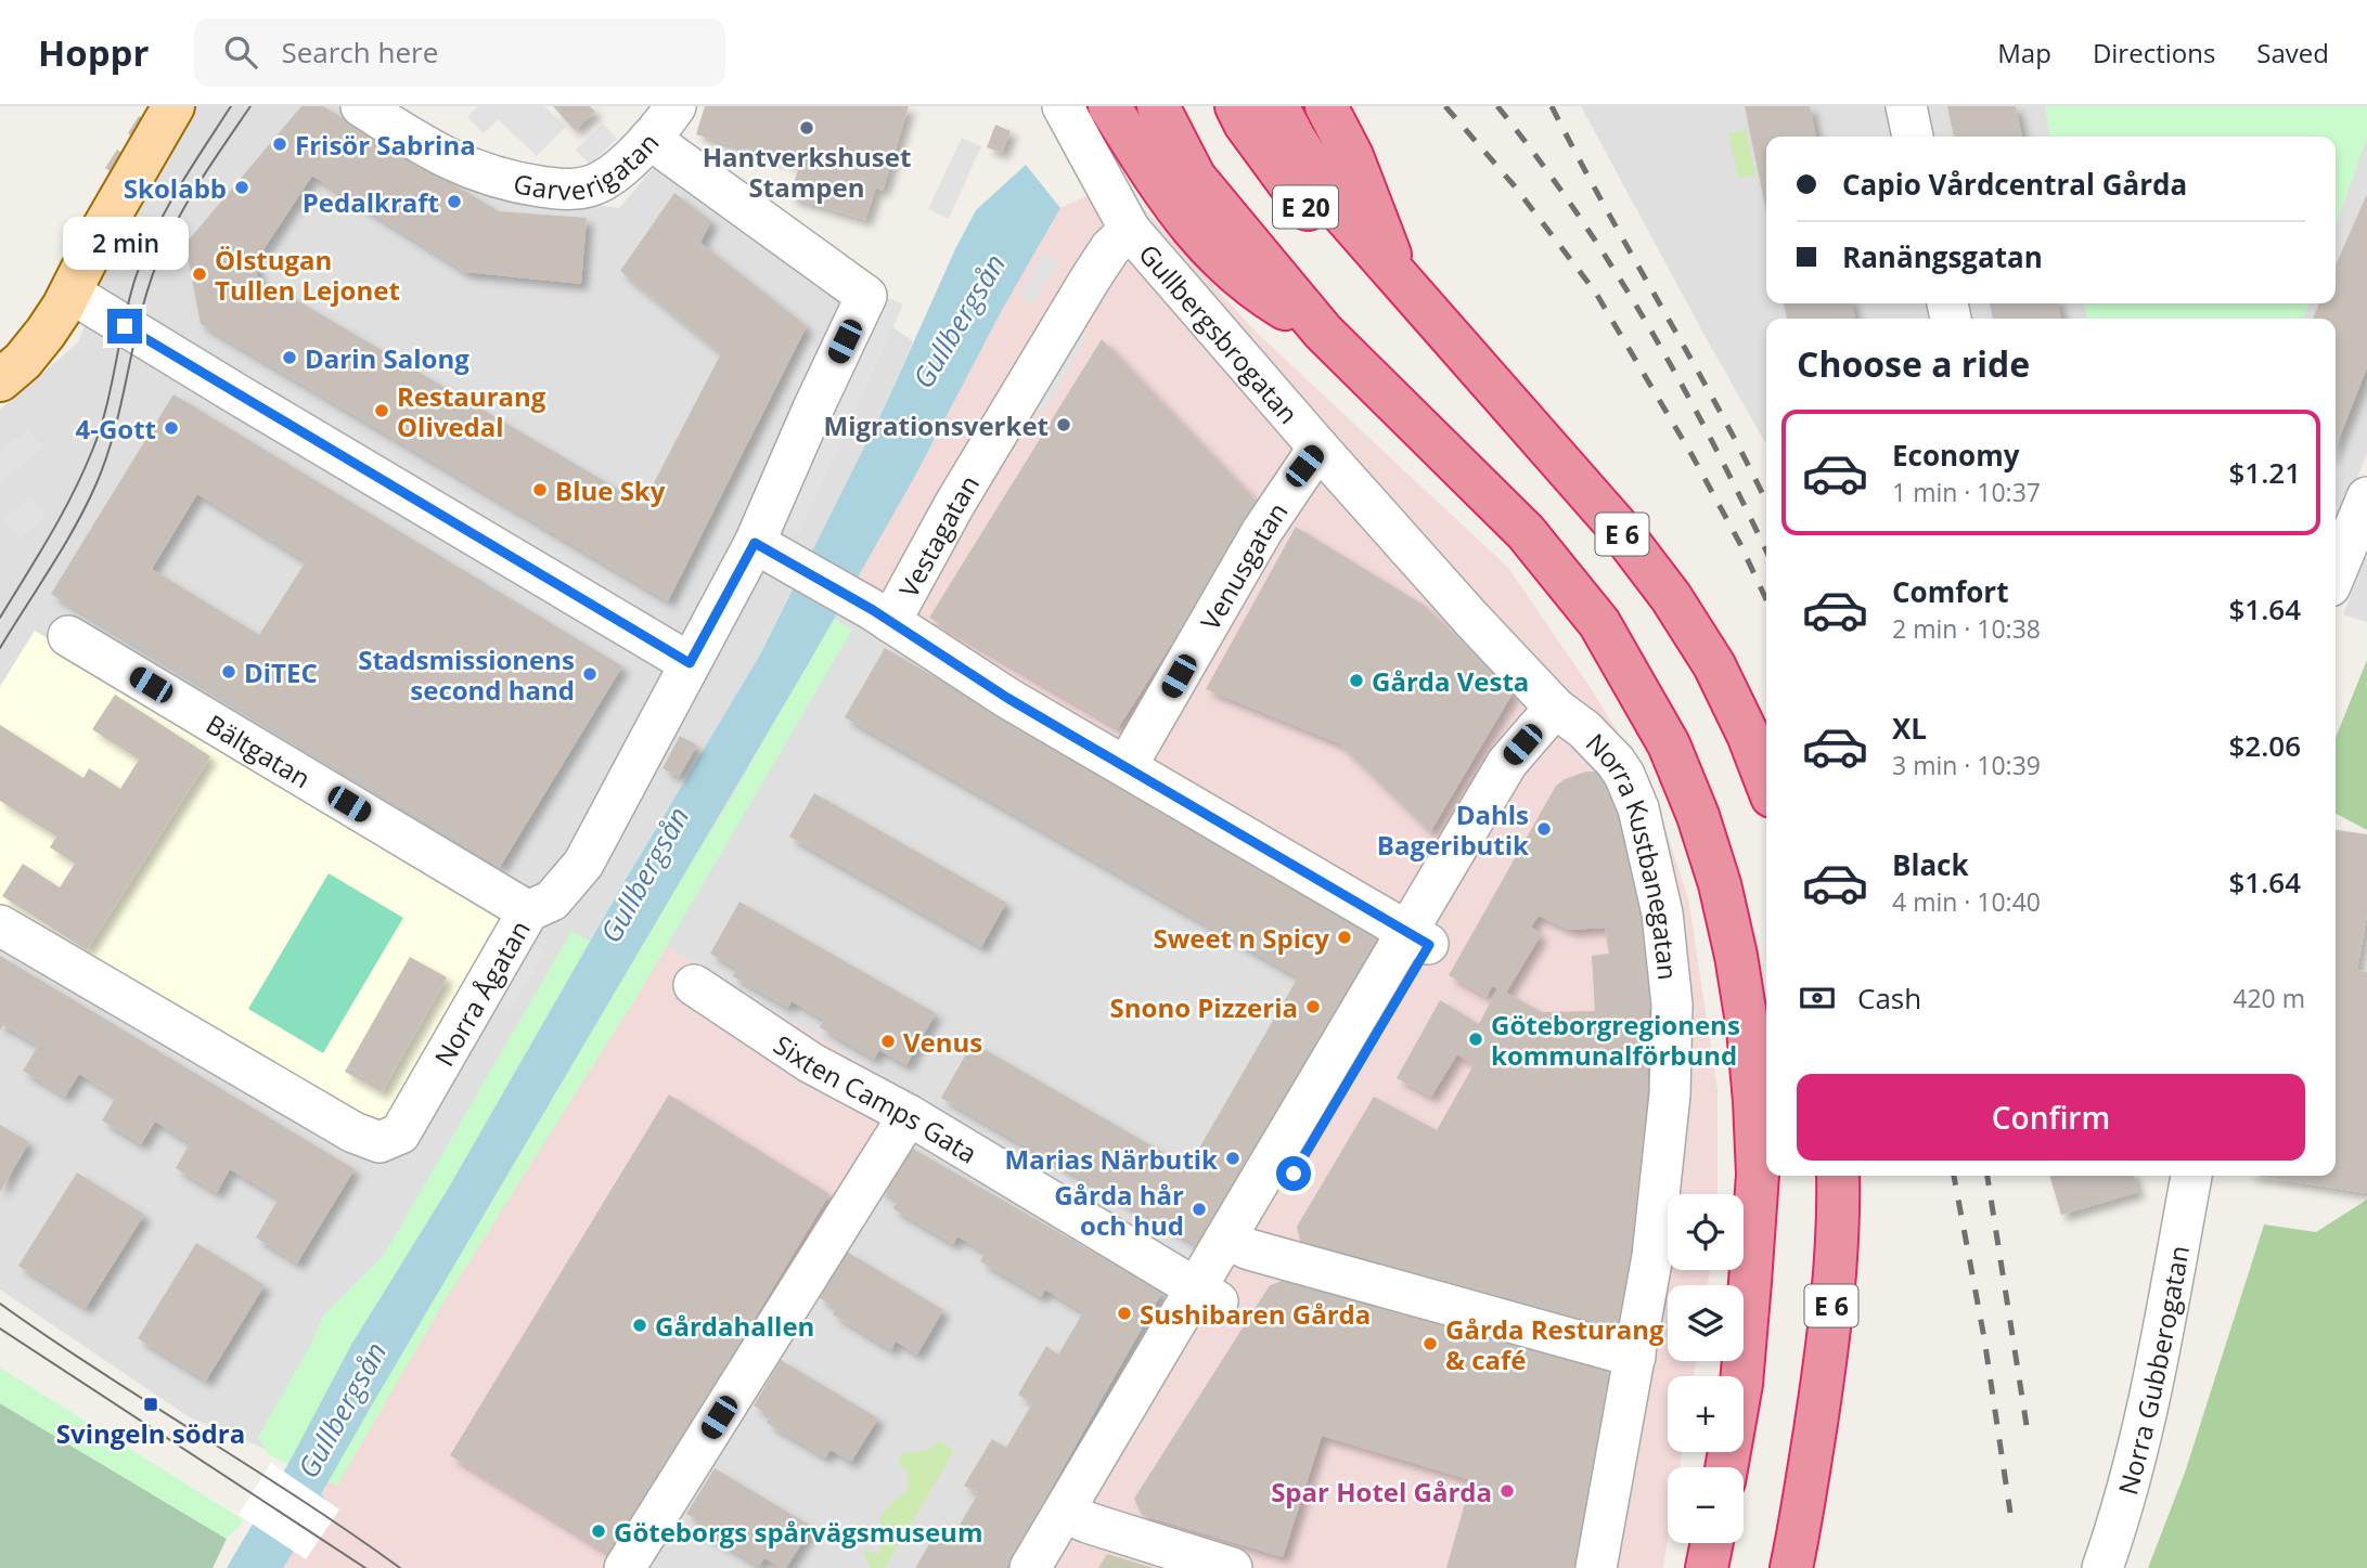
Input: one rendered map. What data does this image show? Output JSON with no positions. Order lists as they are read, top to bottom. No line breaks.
{"streets":{"highway":["E 20","E 6"],"street":["Garverigatan","Gullbergsbrogatan","Vestagatan","Venusgatan","Bältgatan","Norra Kustbanegatan","Norra Ågatan","Sixten Camps Gata","Norra Gubberogatan"]},"crossings":[["Garverigatan","Norra Ågatan"],["E 20","E 6"],["Gullbergsbrogatan","Vestagatan"],["Gullbergsbrogatan","Venusgatan"],["Gullbergsbrogatan","Norra Kustbanegatan"],["Vestagatan","Venusgatan"],["Bältgatan","Norra Ågatan"]],"water":["Gullbergsån"],"places":{"other":["Hantverkshuset Stampen","Frisör Sabrina","Skolabb","Pedalkraft","Ölstugan Tullen Lejonet","Darin Salong","Restaurang Olivedal","Migrationsverket","4-Gott","Blue Sky","DiTEC","Stadsmissionens second hand","Gårda Vesta","Dahls Bageributik","Sweet n Spicy","Snono Pizzeria","Göteborgregionens kommunalförbund","Venus","Marias Närbutik","Gårda hår och hud","Sushibaren Gårda","Gårdahallen","Gårda Resturang & café","Spar Hotel Gårda","Göteborgs spårvägsmuseum"],"transit":["Svingeln södra"]},"page":{"header":"Hoppr","search":"Search here","nav":["Map","Directions","Saved"],"banner":["Capio Vårdcentral Gårda","Ranängsgatan"],"bubble":"2 min","heading":"Choose a ride","list":[{"name":"Economy","note":"1 min · 10:37","value":"$1.21"},{"name":"Comfort","note":"2 min · 10:38","value":"$1.64"},{"name":"XL","note":"3 min · 10:39","value":"$2.06"},{"name":"Black","note":"4 min · 10:40","value":"$1.64"}],"pay":["Cash","420 m"],"buttons":"Confirm","map_buttons":["+","−"]}}
